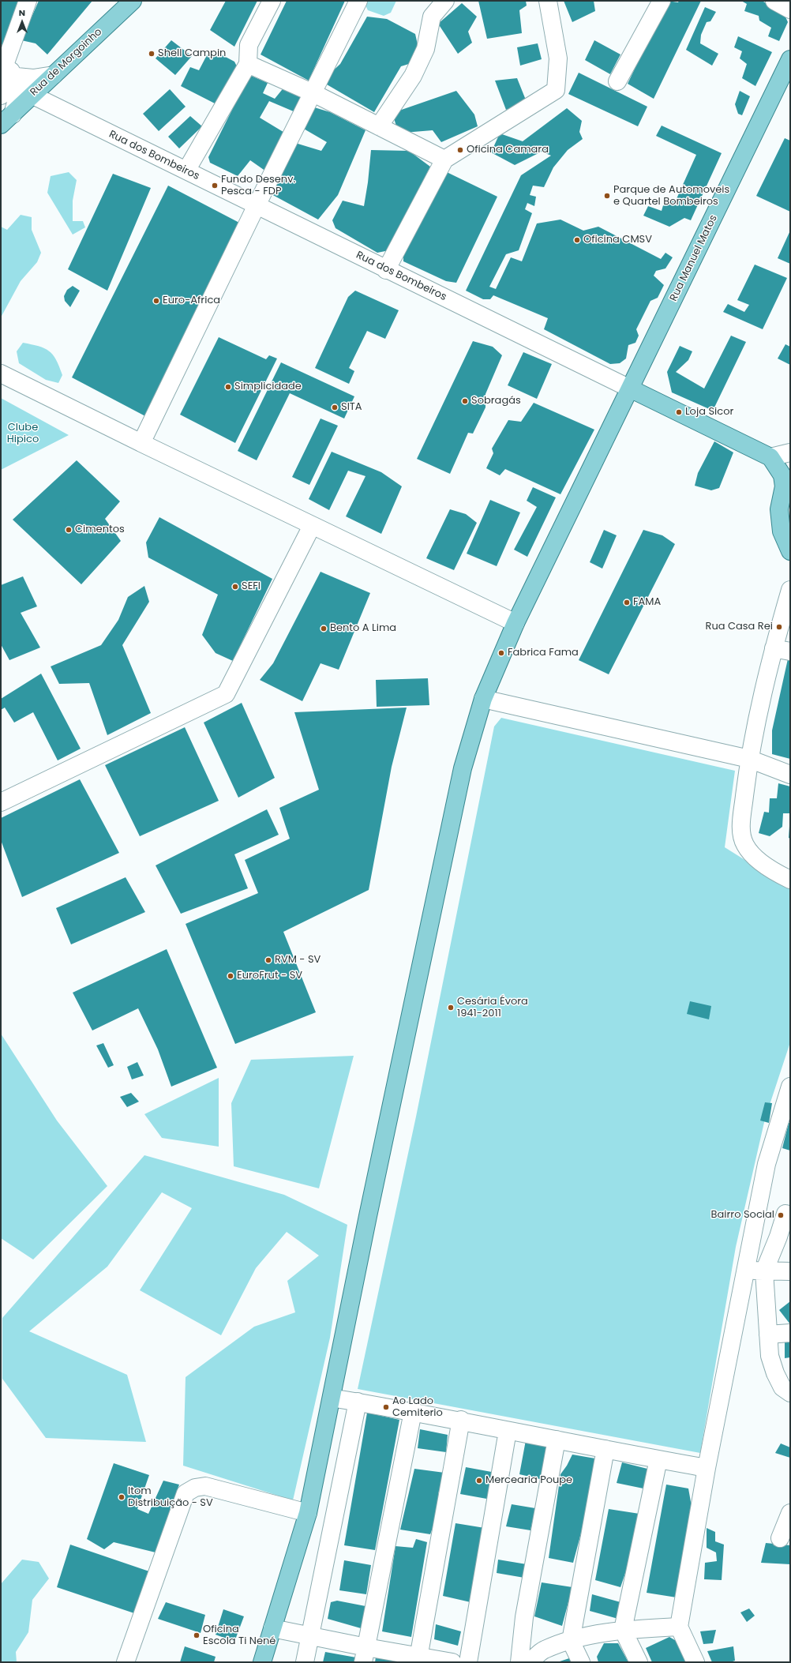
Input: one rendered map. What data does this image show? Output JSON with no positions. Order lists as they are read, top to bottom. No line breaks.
{"streets":{"main road":["Rua de Morgoinho","Rua dos Bombeiros","Rua Manuel Matos"]},"crossings":[["Rua de Morgoinho","Rua dos Bombeiros"],["Rua dos Bombeiros","Rua Manuel Matos"]],"parks":["Clube Hipico"],"places":["Shell Campin","Oficina Camara","Fundo Desenv. Pesca - FDP","Parque de Automoveis e Quartel Bombeiros","Oficina CMSV","Euro-Africa","Simplicidade","Sobragás","SITA","Loja Sicor","Cimentos","SEFI","FAMA","Rua Casa Rei","Bento A Lima","Fabrica Fama","RVM - SV","EuroFrut - SV","Cesária Évora 1941-2011","Bairro Social","Ao Lado Cemiterio","Mercearia Poupe","Itom Distribuição - SV","Oficina Escola Ti Nené"],"north":"top"}
